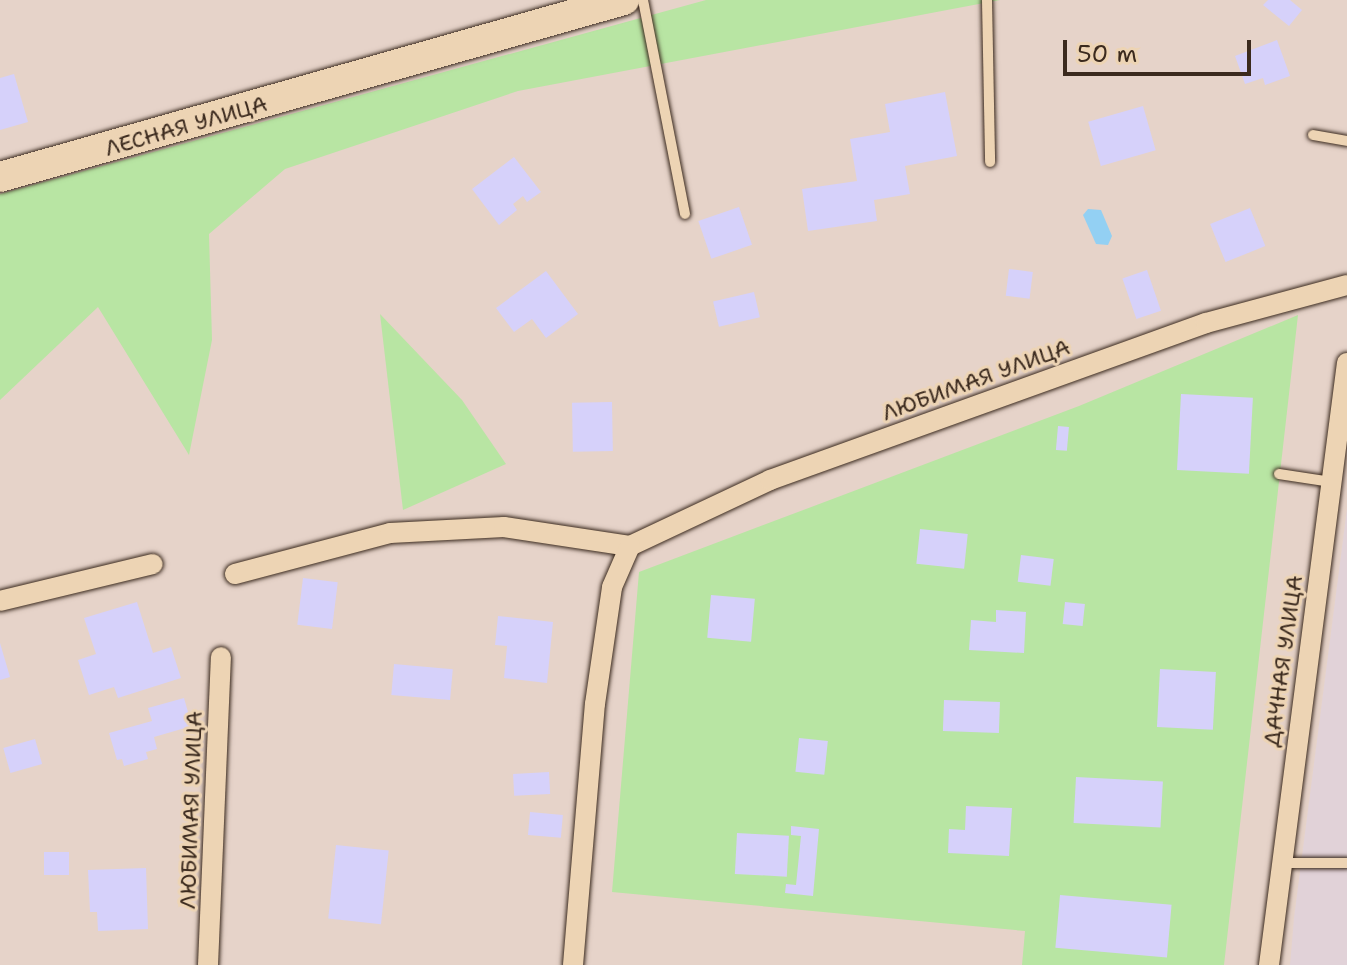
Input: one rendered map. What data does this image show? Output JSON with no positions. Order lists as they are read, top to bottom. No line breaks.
{"streets":{"main road":["ЛЕСНАЯ УЛИЦА"],"street":["ЛЮБИМАЯ УЛИЦА","ДАЧНАЯ УЛИЦА"]},"scale_bar":"50 m"}
